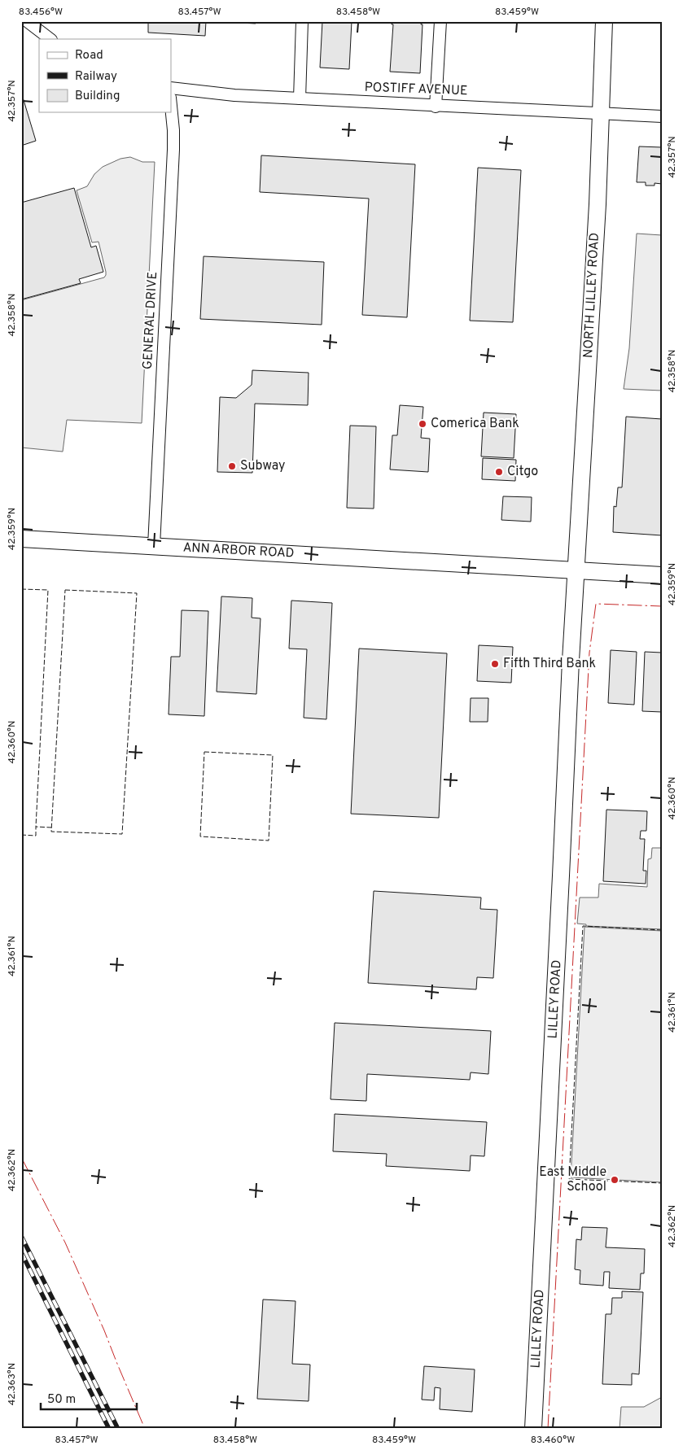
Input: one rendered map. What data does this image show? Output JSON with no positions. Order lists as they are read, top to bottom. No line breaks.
{"streets":{"street":["POSTIFF AVENUE","NORTH LILLEY ROAD","GENERAL DRIVE","ANN ARBOR ROAD","LILLEY ROAD"]},"crossings":[["POSTIFF AVENUE","NORTH LILLEY ROAD"],["NORTH LILLEY ROAD","ANN ARBOR ROAD"],["NORTH LILLEY ROAD","LILLEY ROAD"],["GENERAL DRIVE","ANN ARBOR ROAD"],["ANN ARBOR ROAD","LILLEY ROAD"]],"places":["Comerica Bank","Subway","Citgo","Fifth Third Bank","East Middle School"],"legend":["Road","Railway","Building"],"scale_bar":"50 m","coordinates":["83.456°W","83.457°W","83.458°W","83.459°W","42.357°N","42.358°N","42.359°N","42.360°N","42.361°N","42.362°N","42.363°N","83.460°W"]}
